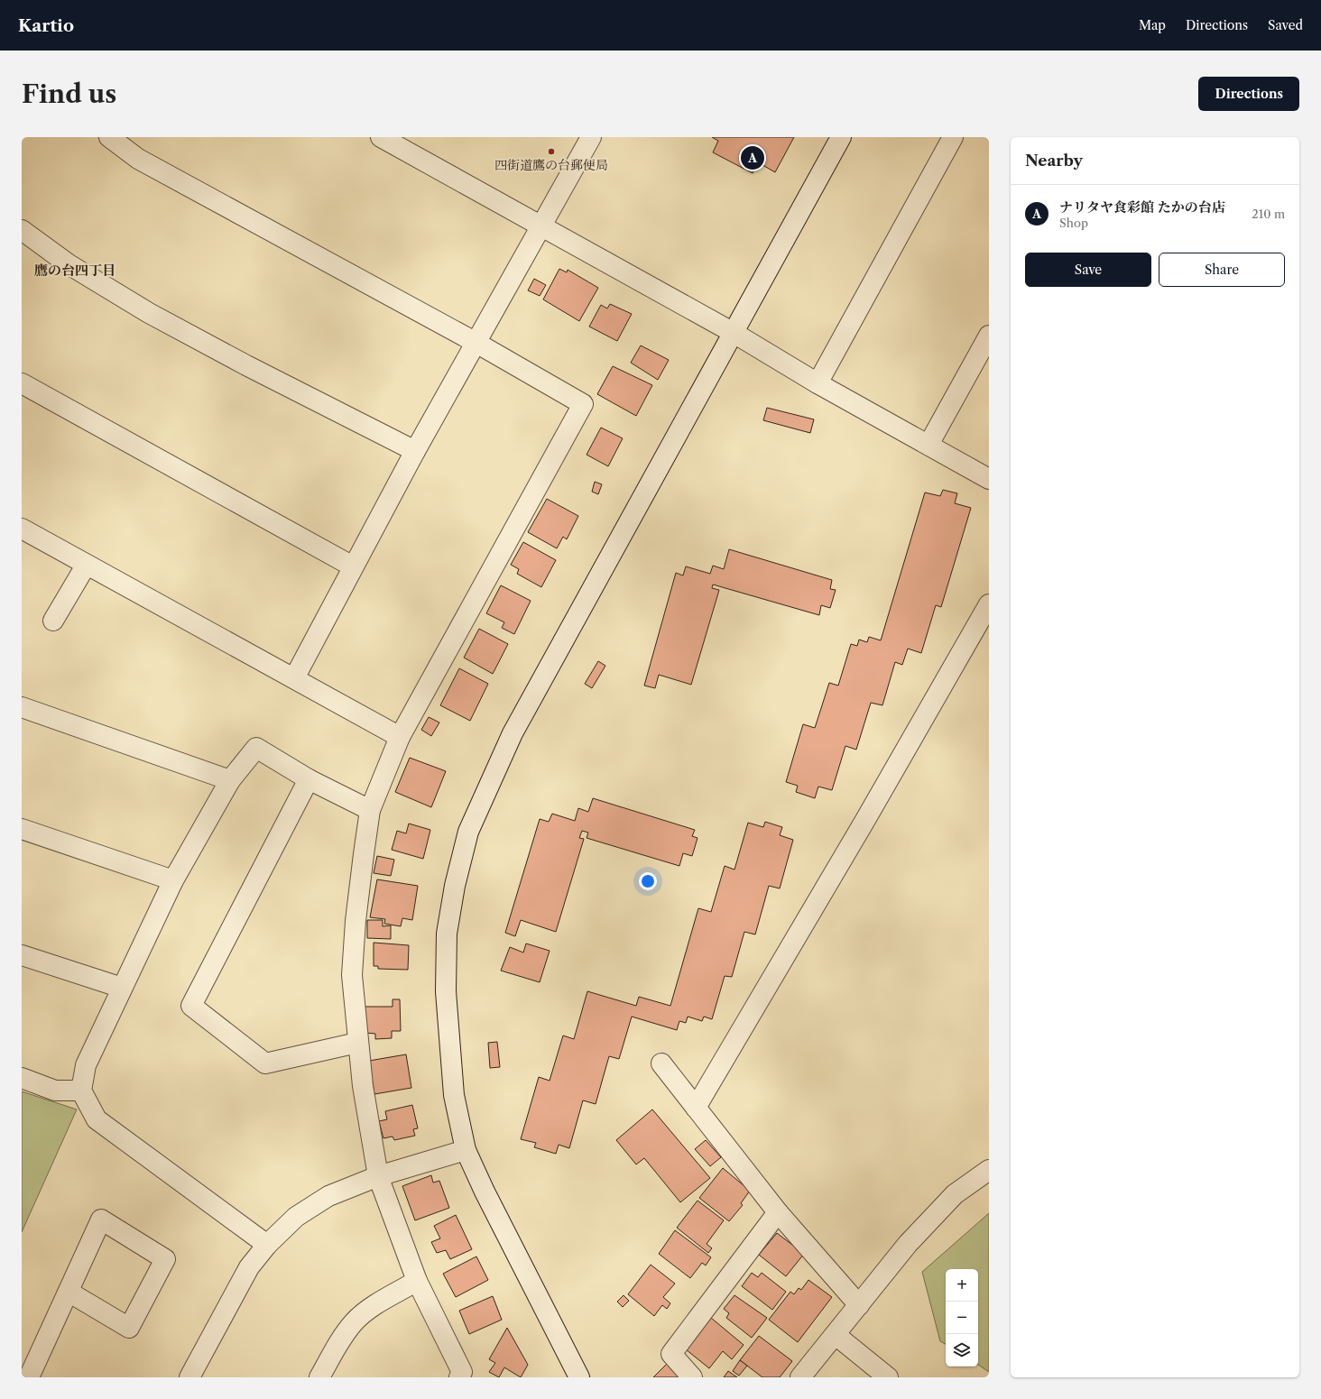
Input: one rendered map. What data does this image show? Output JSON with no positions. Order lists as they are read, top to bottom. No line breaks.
{"districts":["鷹の台四丁目"],"places":["四街道鷹の台郵便局"],"page":{"header":"Kartio","nav":["Map","Directions","Saved"],"buttons":["Directions",["Save","Share"]],"title":"Find us","heading":"Nearby","pins":"A","list":[{"mark":"A","name":"ナリタヤ食彩館 たかの台店","note":"Shop","value":"210 m"}],"map_buttons":["+","−"]}}
